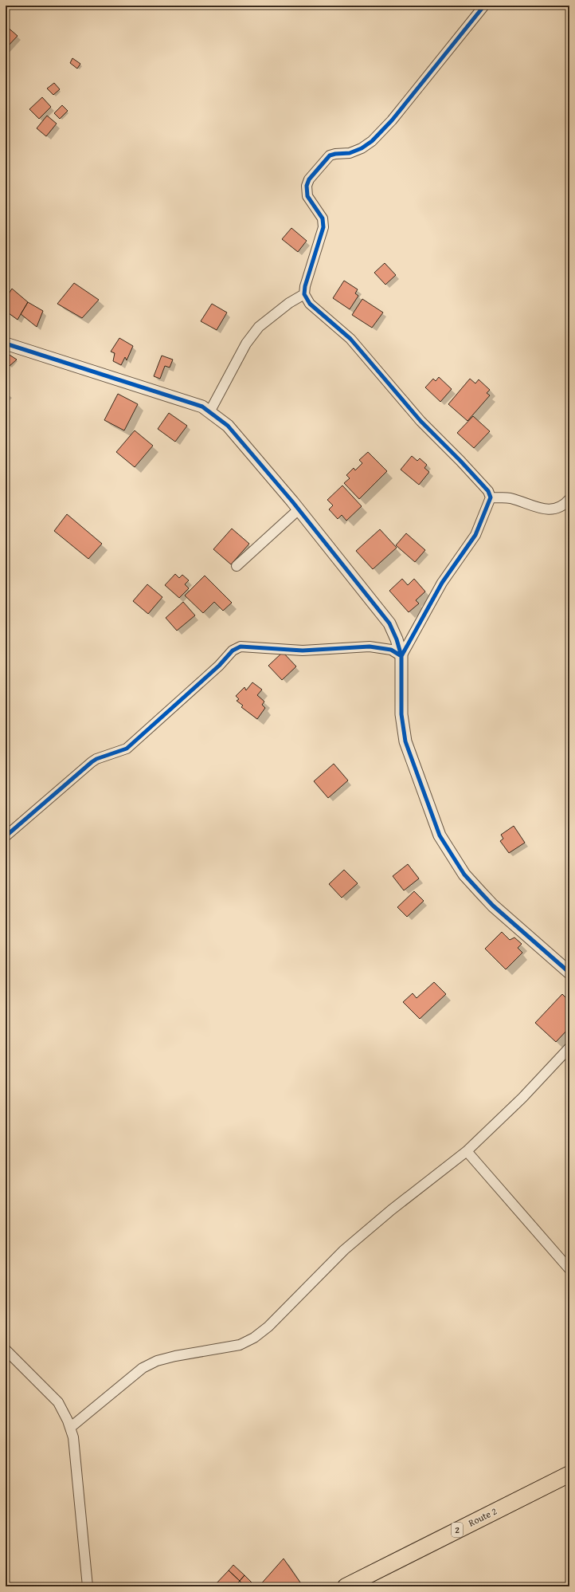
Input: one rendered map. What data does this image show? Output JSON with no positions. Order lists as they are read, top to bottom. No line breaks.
{"streets":{"highway":["Route 2","2"]}}
